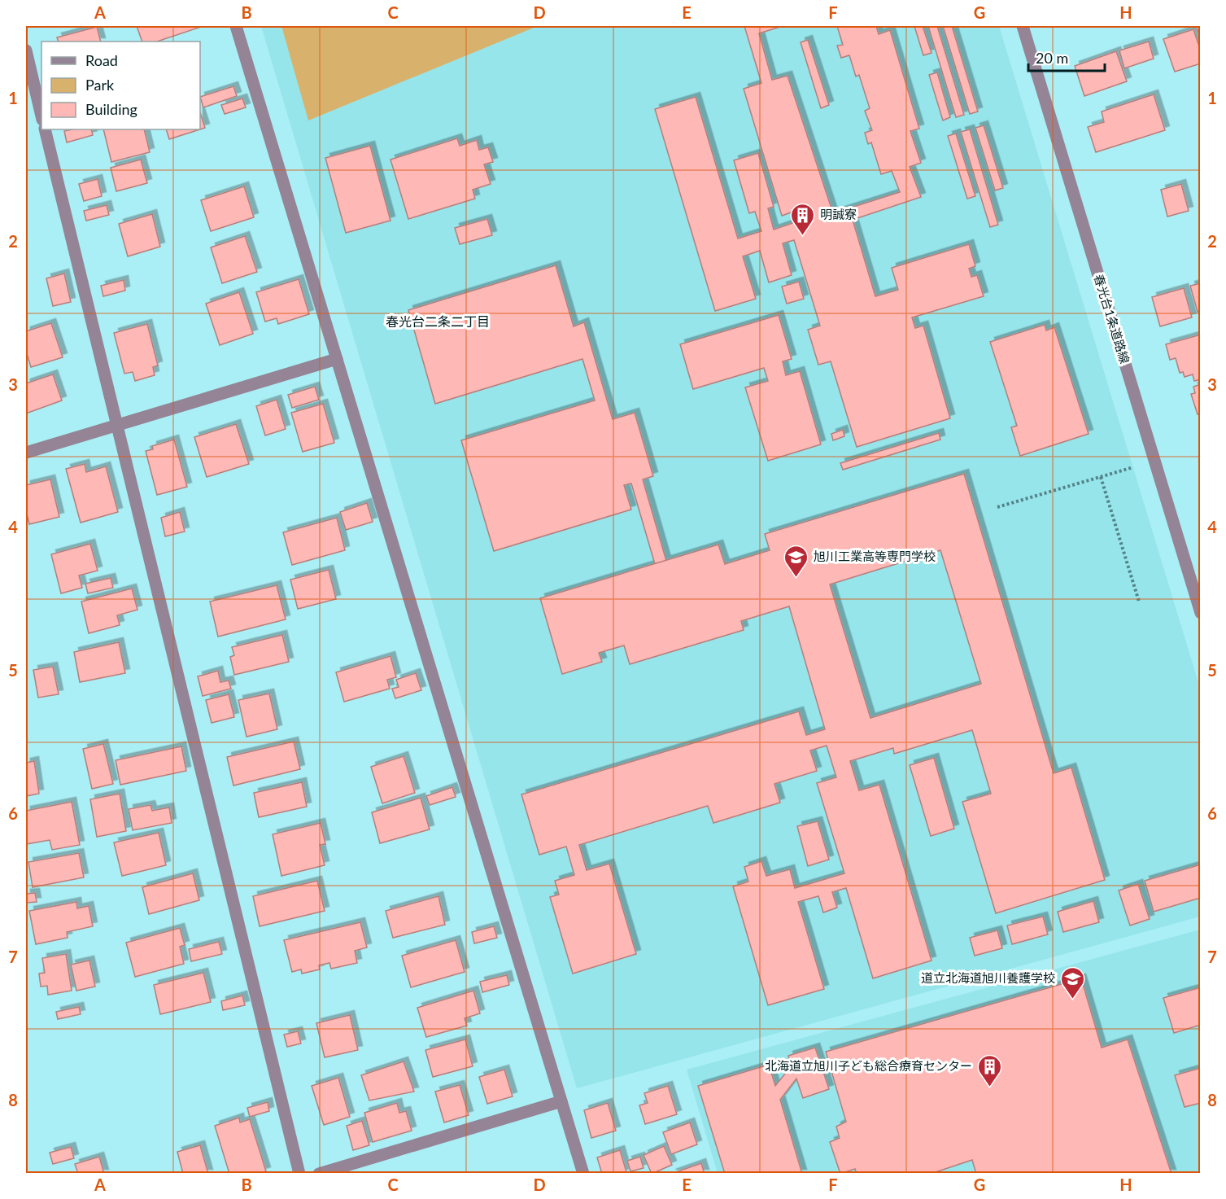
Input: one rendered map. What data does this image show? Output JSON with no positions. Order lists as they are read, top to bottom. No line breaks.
{"streets":{"street":["春光台1条道路線"]},"districts":["春光台二条二丁目"],"places":{"building":["明誠寮","北海道立旭川子ども総合療育センター"],"school or university":["旭川工業高等専門学校","道立北海道旭川養護学校"]},"legend":["Road","Park","Building"],"scale_bar":"20 m","grid":{"columns":["A","B","C","D","E","F","G","H"],"rows":["1","2","3","4","5","6","7","8"]}}
